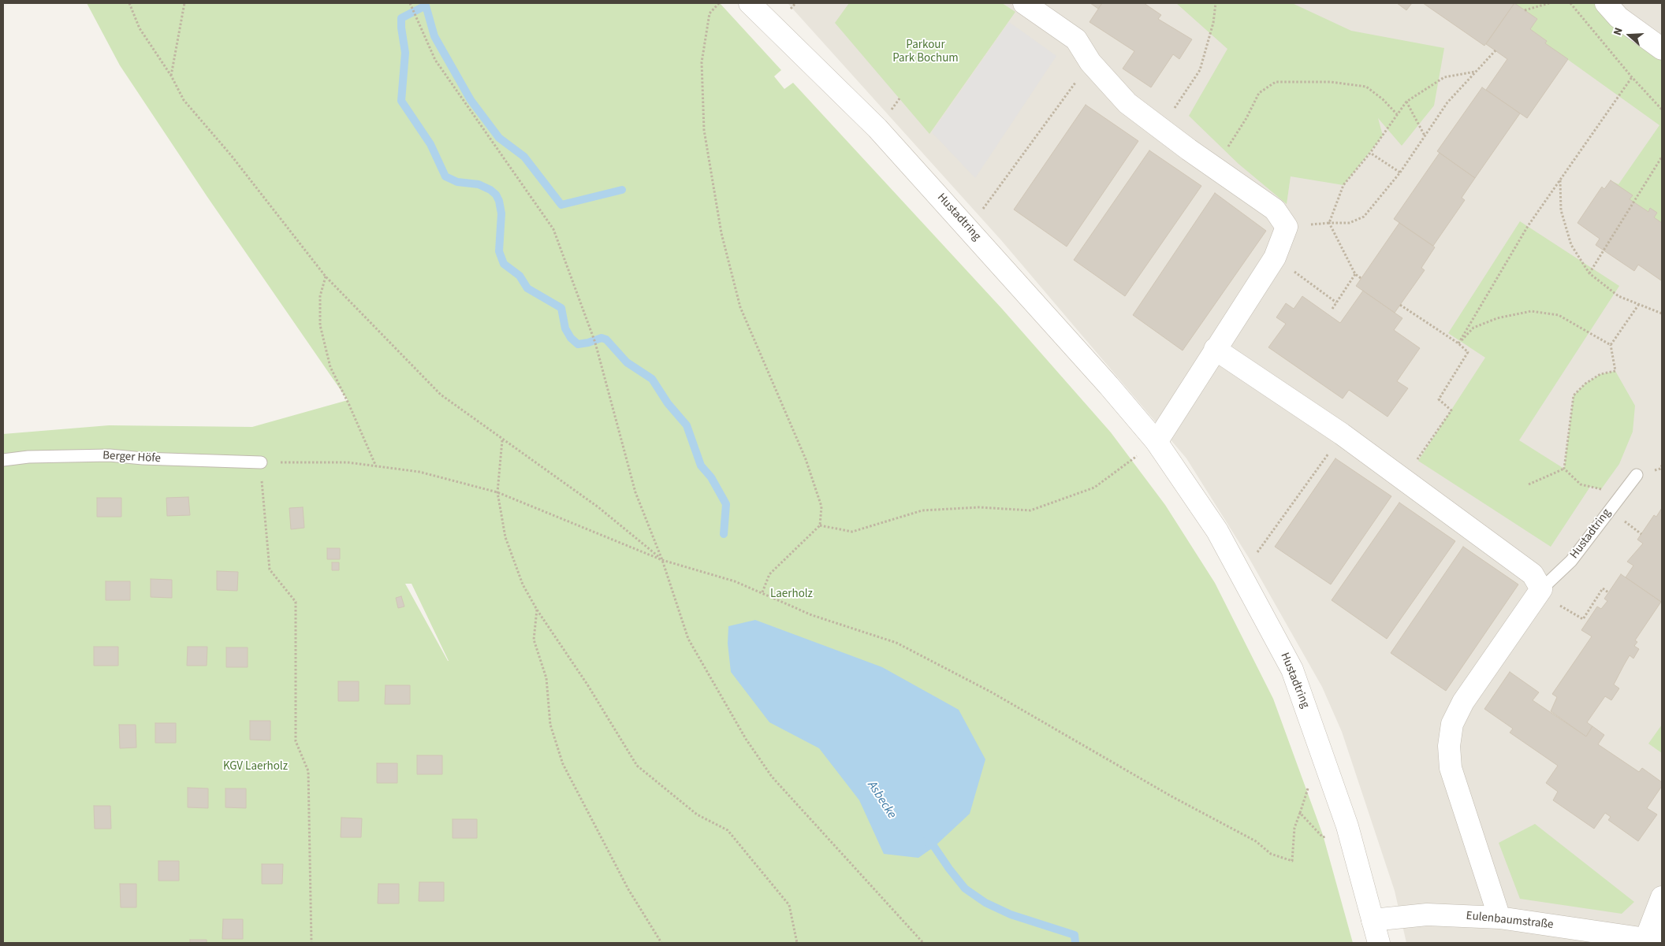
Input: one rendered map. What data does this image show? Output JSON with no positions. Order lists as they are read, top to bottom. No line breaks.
{"streets":{"street":["Hustadtring","Eulenbaumstraße"],"lane":["Berger Höfe"]},"crossings":[["Hustadtring","Eulenbaumstraße"]],"water":["Asbecke"],"parks":["Parkour Park Bochum","Laerholz","KGV Laerholz"],"north":"left"}
